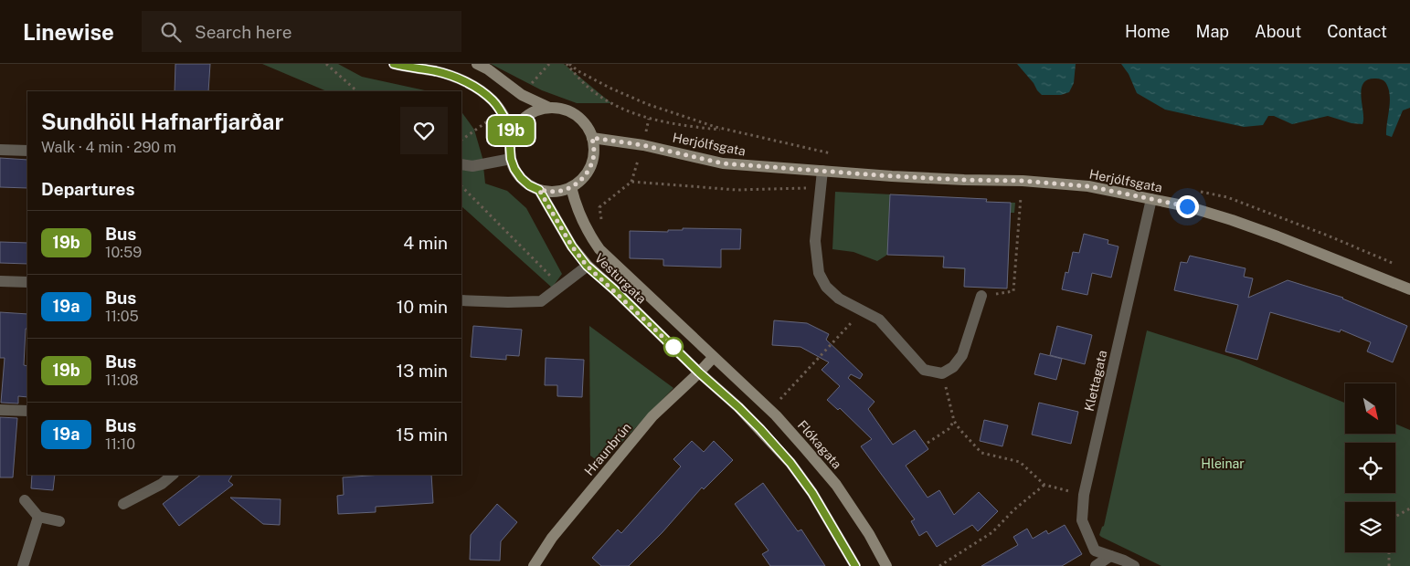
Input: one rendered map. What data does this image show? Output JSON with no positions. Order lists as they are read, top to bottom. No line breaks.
{"streets":{"main road":["Herjólfsgata","Vesturgata","Flókagata","Hraunbrún"],"street":["Klettagata"]},"crossings":[["Herjólfsgata","Vesturgata"],["Herjólfsgata","Klettagata"],["Vesturgata","Flókagata"],["Vesturgata","Hraunbrún"],["Flókagata","Hraunbrún"]],"parks":["Hleinar"],"lines":["bus line 19b"],"north":"bottom right","page":{"header":"Linewise","search":"Search here","nav":["Home","Map","About","Contact"],"on_map":"19b","heading":[["Sundhöll Hafnarfjarðar","Walk · 4 min · 290 m"],"Departures"],"list":[{"mark":"19b","name":"Bus","note":"10:59","value":"4 min"},{"mark":"19a","name":"Bus","note":"11:05","value":"10 min"},{"mark":"19b","name":"Bus","note":"11:08","value":"13 min"},{"mark":"19a","name":"Bus","note":"11:10","value":"15 min"}]}}
